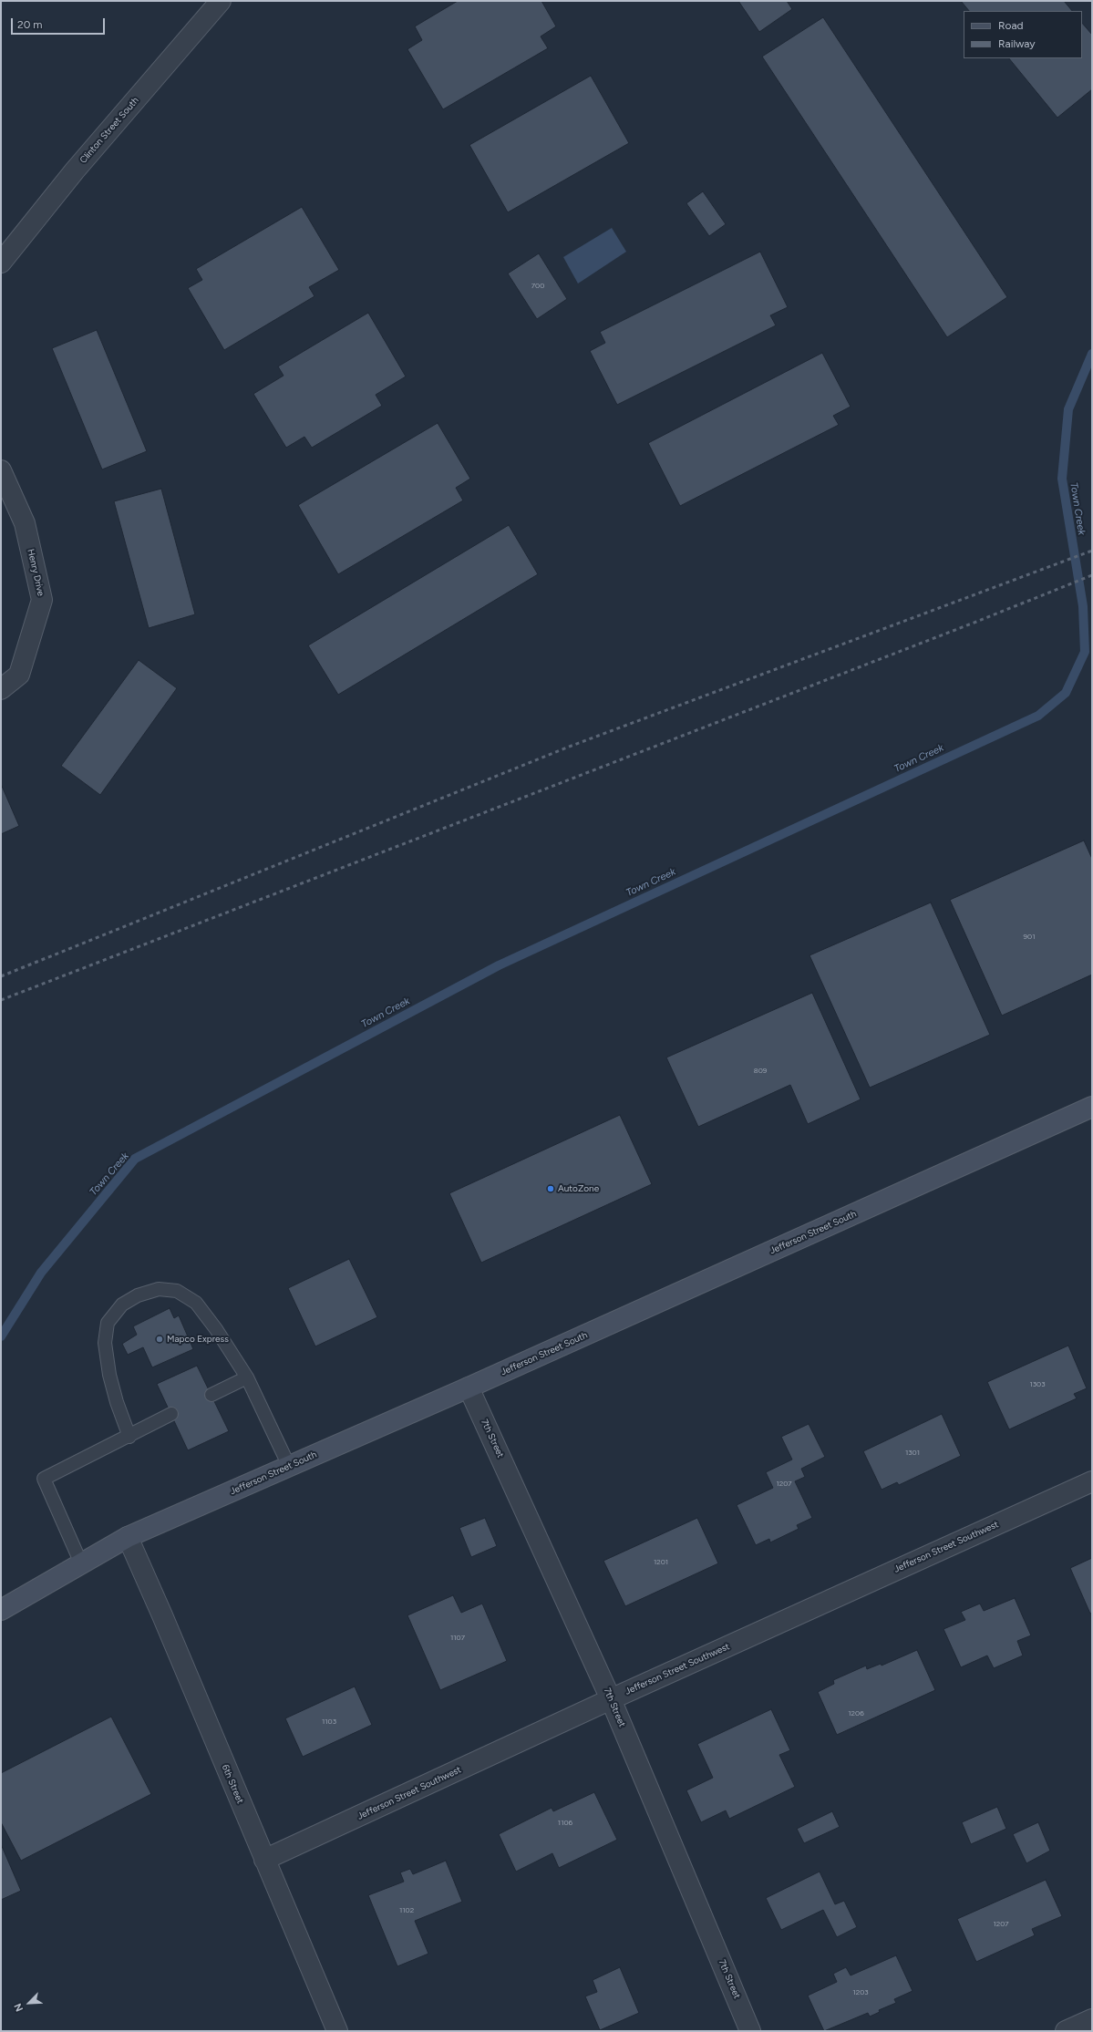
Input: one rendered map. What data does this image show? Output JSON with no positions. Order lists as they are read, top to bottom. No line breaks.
{"streets":{"main road":["Jefferson Street South"],"street":["Clinton Street South","Henry Drive","7th Street","Jefferson Street Southwest","6th Street"]},"crossings":[["Jefferson Street South","7th Street"],["Jefferson Street South","6th Street"],["7th Street","Jefferson Street Southwest"],["Jefferson Street Southwest","6th Street"]],"water":["Town Creek"],"places":["AutoZone","Mapco Express"],"house_numbers":["700","901","809","1303","1301","1207","1201","1107","1206","1103","1106","1102","1207","1203"],"legend":["Road","Railway"],"scale_bar":"20 m","north":"bottom left"}
